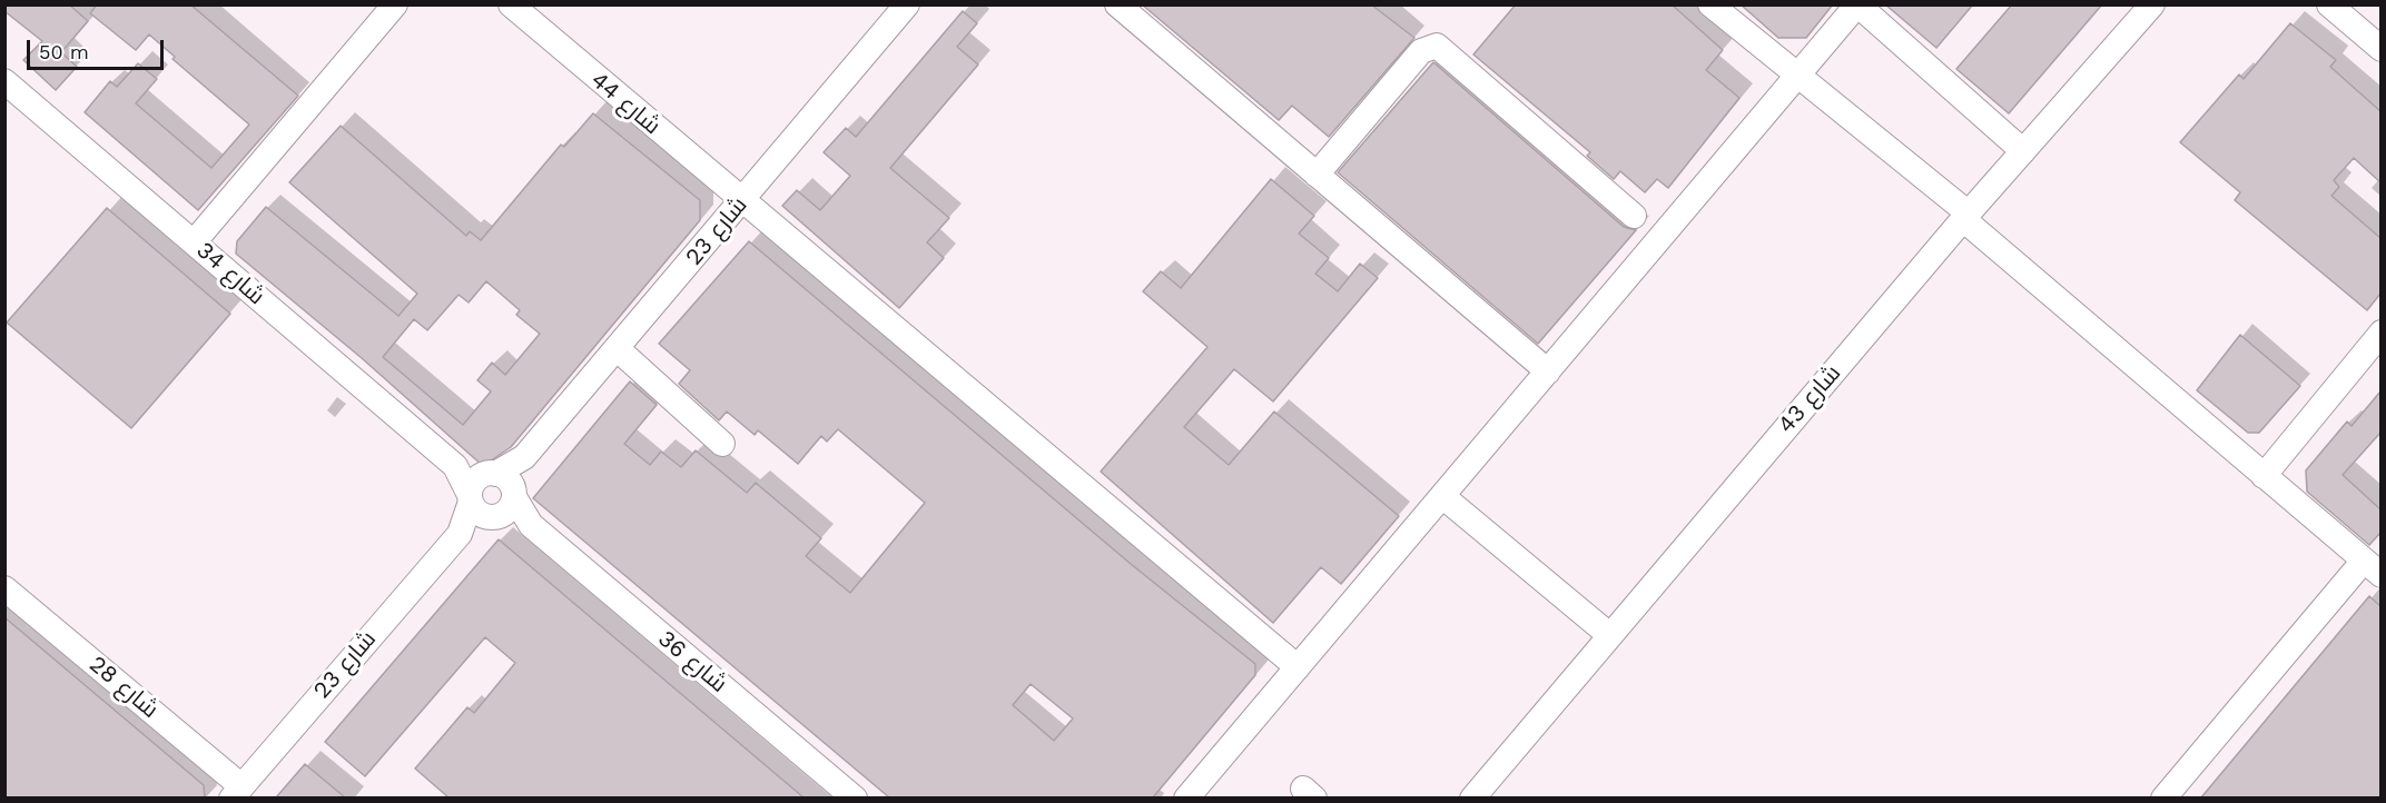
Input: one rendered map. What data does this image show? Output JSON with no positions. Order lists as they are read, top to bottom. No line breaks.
{"streets":{"street":["شارع 44","شارع 23","شارع 34","شارع 43","شارع 36","شارع 28"]},"crossings":[["شارع 44","شارع 23"],["شارع 23","شارع 34"],["شارع 23","شارع 36"],["شارع 23","شارع 28"],["شارع 34","شارع 36"]],"scale_bar":"50 m"}
